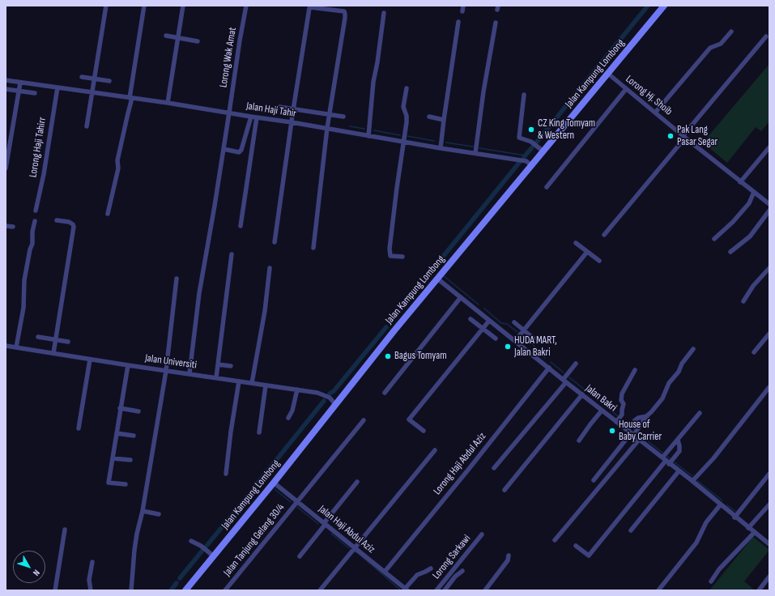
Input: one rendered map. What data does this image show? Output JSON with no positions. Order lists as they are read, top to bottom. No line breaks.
{"streets":{"street":["Lorong Wak Amat","Jalan Kampung Lombong","Lorong Hj. Shoib","Jalan Haji Tahir","Lorong Haji Tahirr","Jalan Universiti","Jalan Bakri","Lorong Haji Abdul Aziz","Jalan Haji Abdul Aziz","Jalan Tanjung Gelang 30/4","Lorong Sarkawi"]},"crossings":[["Lorong Wak Amat","Jalan Haji Tahir"],["Lorong Wak Amat","Jalan Universiti"],["Jalan Kampung Lombong","Lorong Hj. Shoib"],["Jalan Kampung Lombong","Jalan Haji Tahir"],["Jalan Kampung Lombong","Jalan Universiti"],["Jalan Kampung Lombong","Jalan Bakri"],["Jalan Kampung Lombong","Jalan Haji Abdul Aziz"],["Jalan Haji Tahir","Lorong Haji Tahirr"],["Jalan Bakri","Lorong Haji Abdul Aziz"],["Lorong Haji Abdul Aziz","Jalan Haji Abdul Aziz"],["Jalan Haji Abdul Aziz","Jalan Tanjung Gelang 30/4"]],"places":["CZ King Tomyam & Western","Pak Lang Pasar Segar","HUDA MART, Jalan Bakri","Bagus Tomyam","House of Baby Carrier"],"north":"bottom right"}
